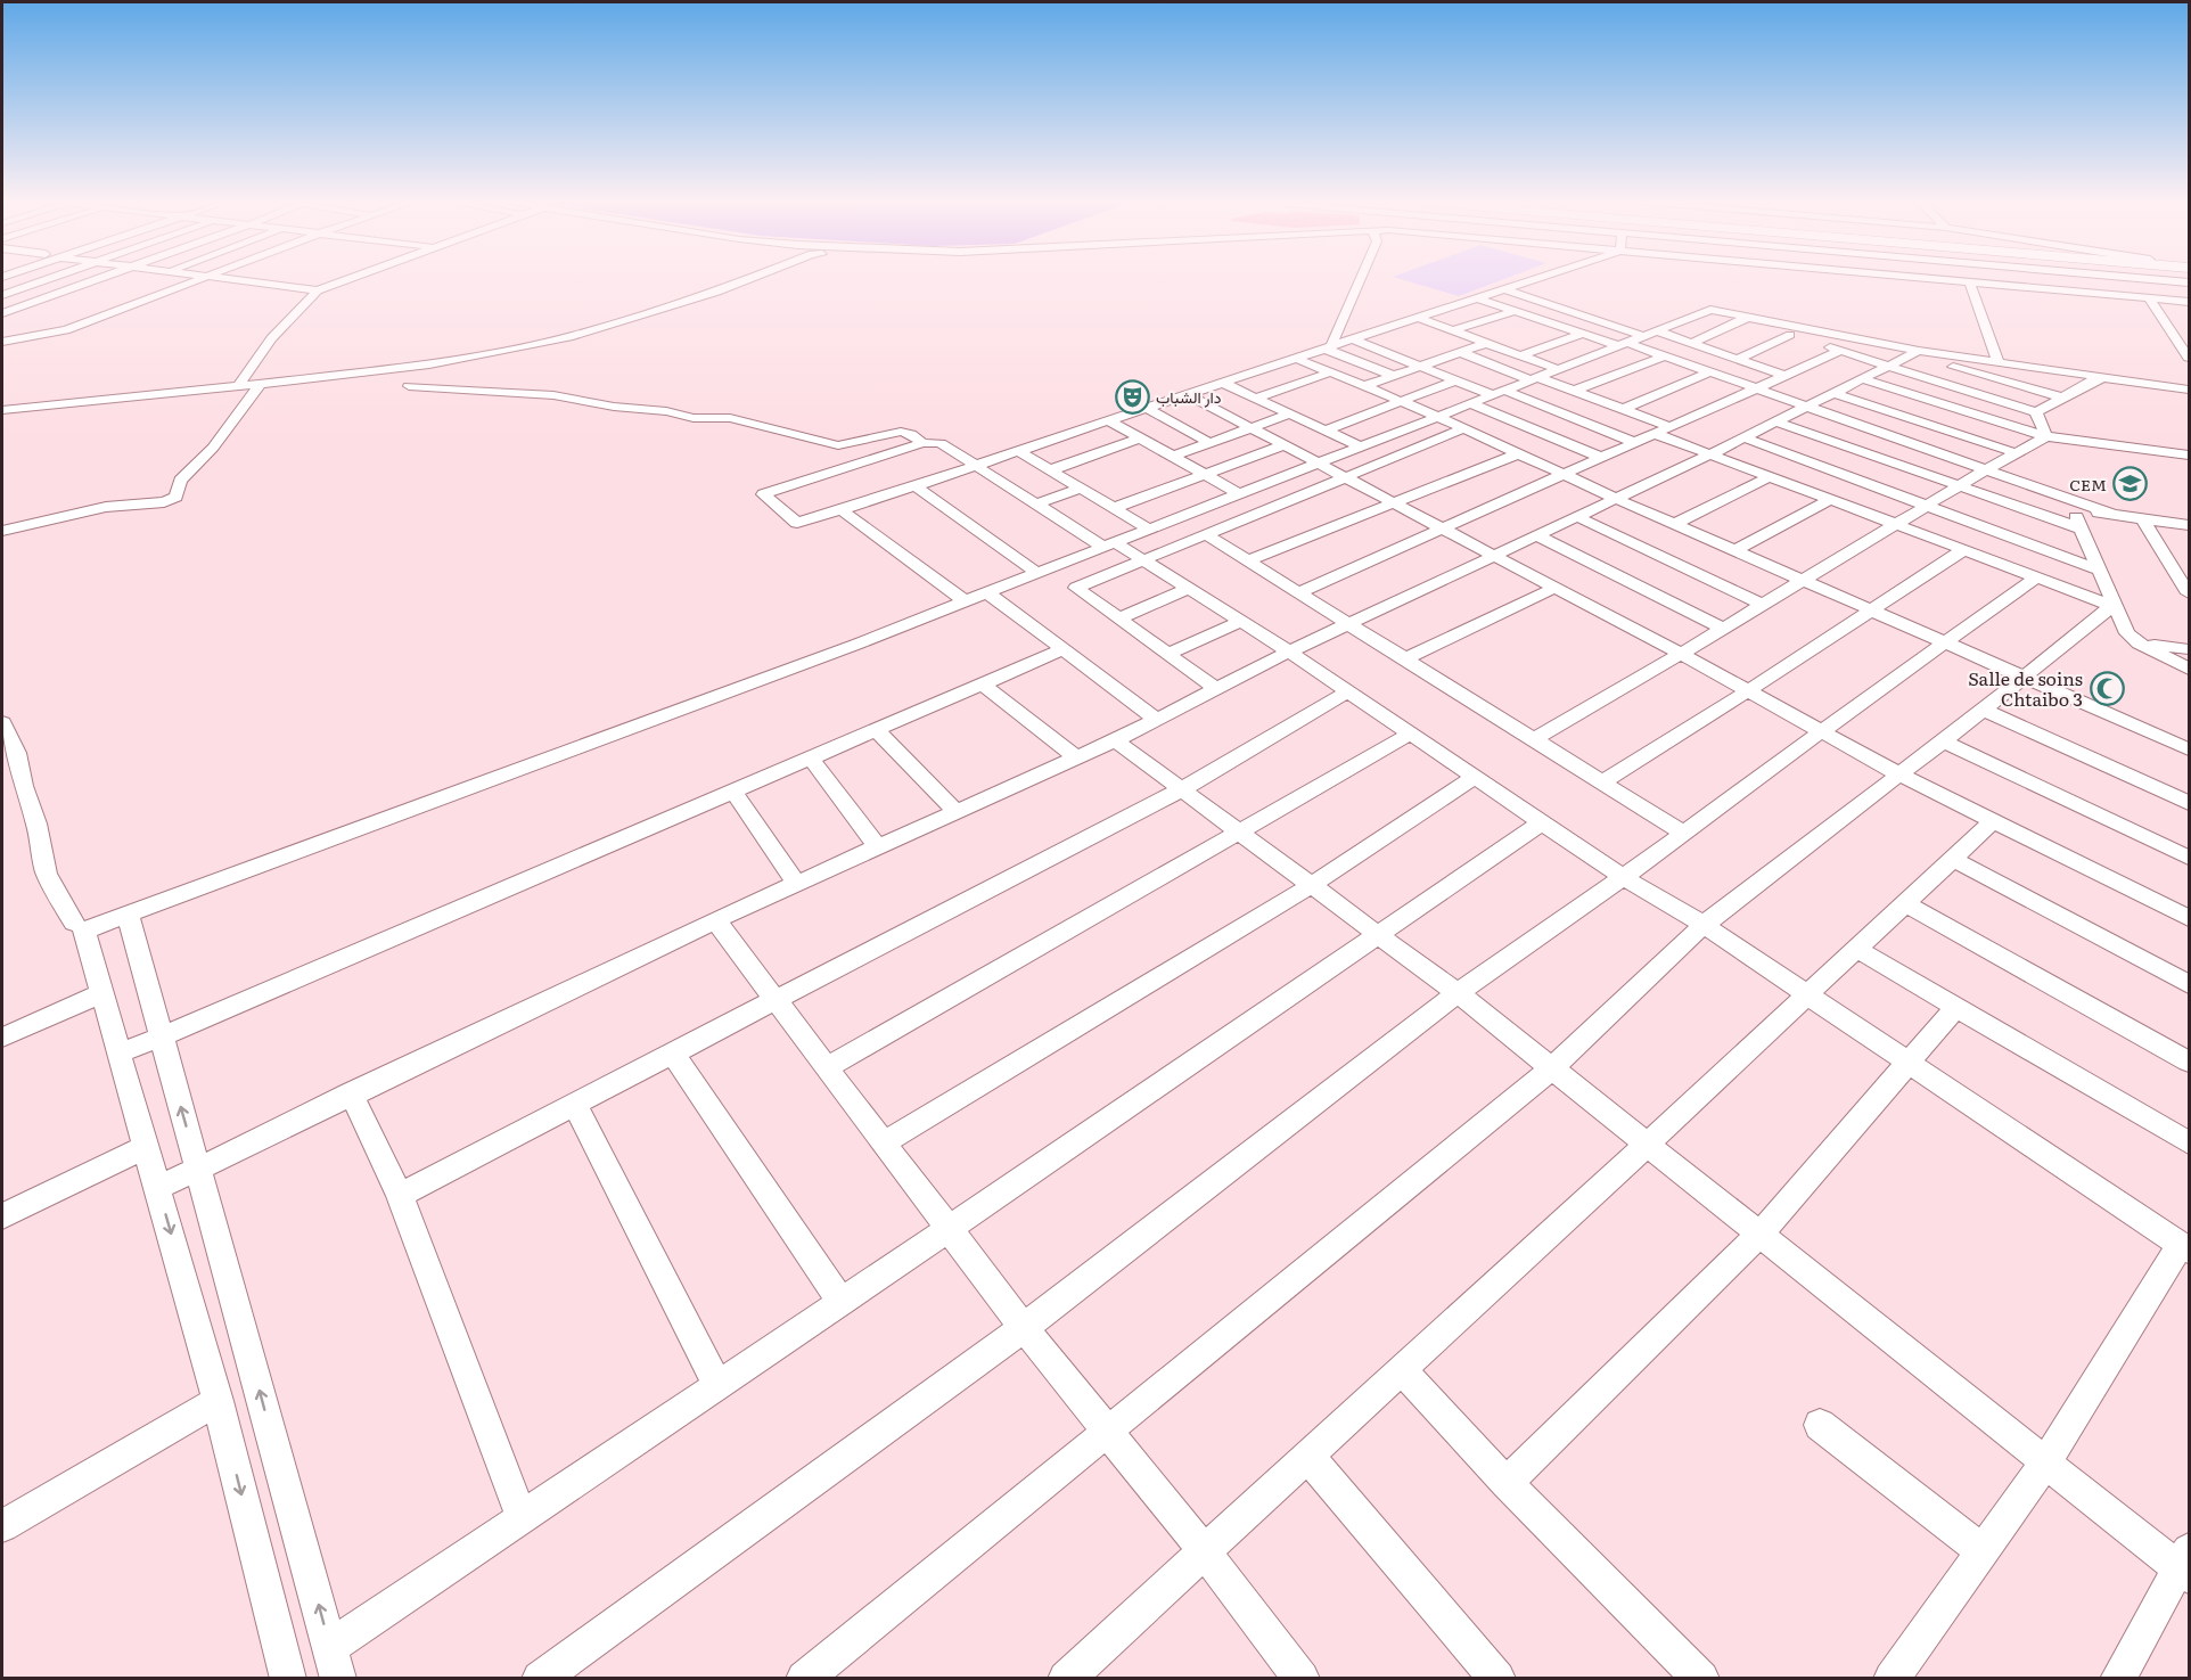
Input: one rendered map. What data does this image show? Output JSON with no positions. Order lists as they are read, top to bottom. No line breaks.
{"places":{"theatre":["دار الشباب"],"school or university":["CEM"],"mosque":["Salle de soins Chtaibo 3"]}}
